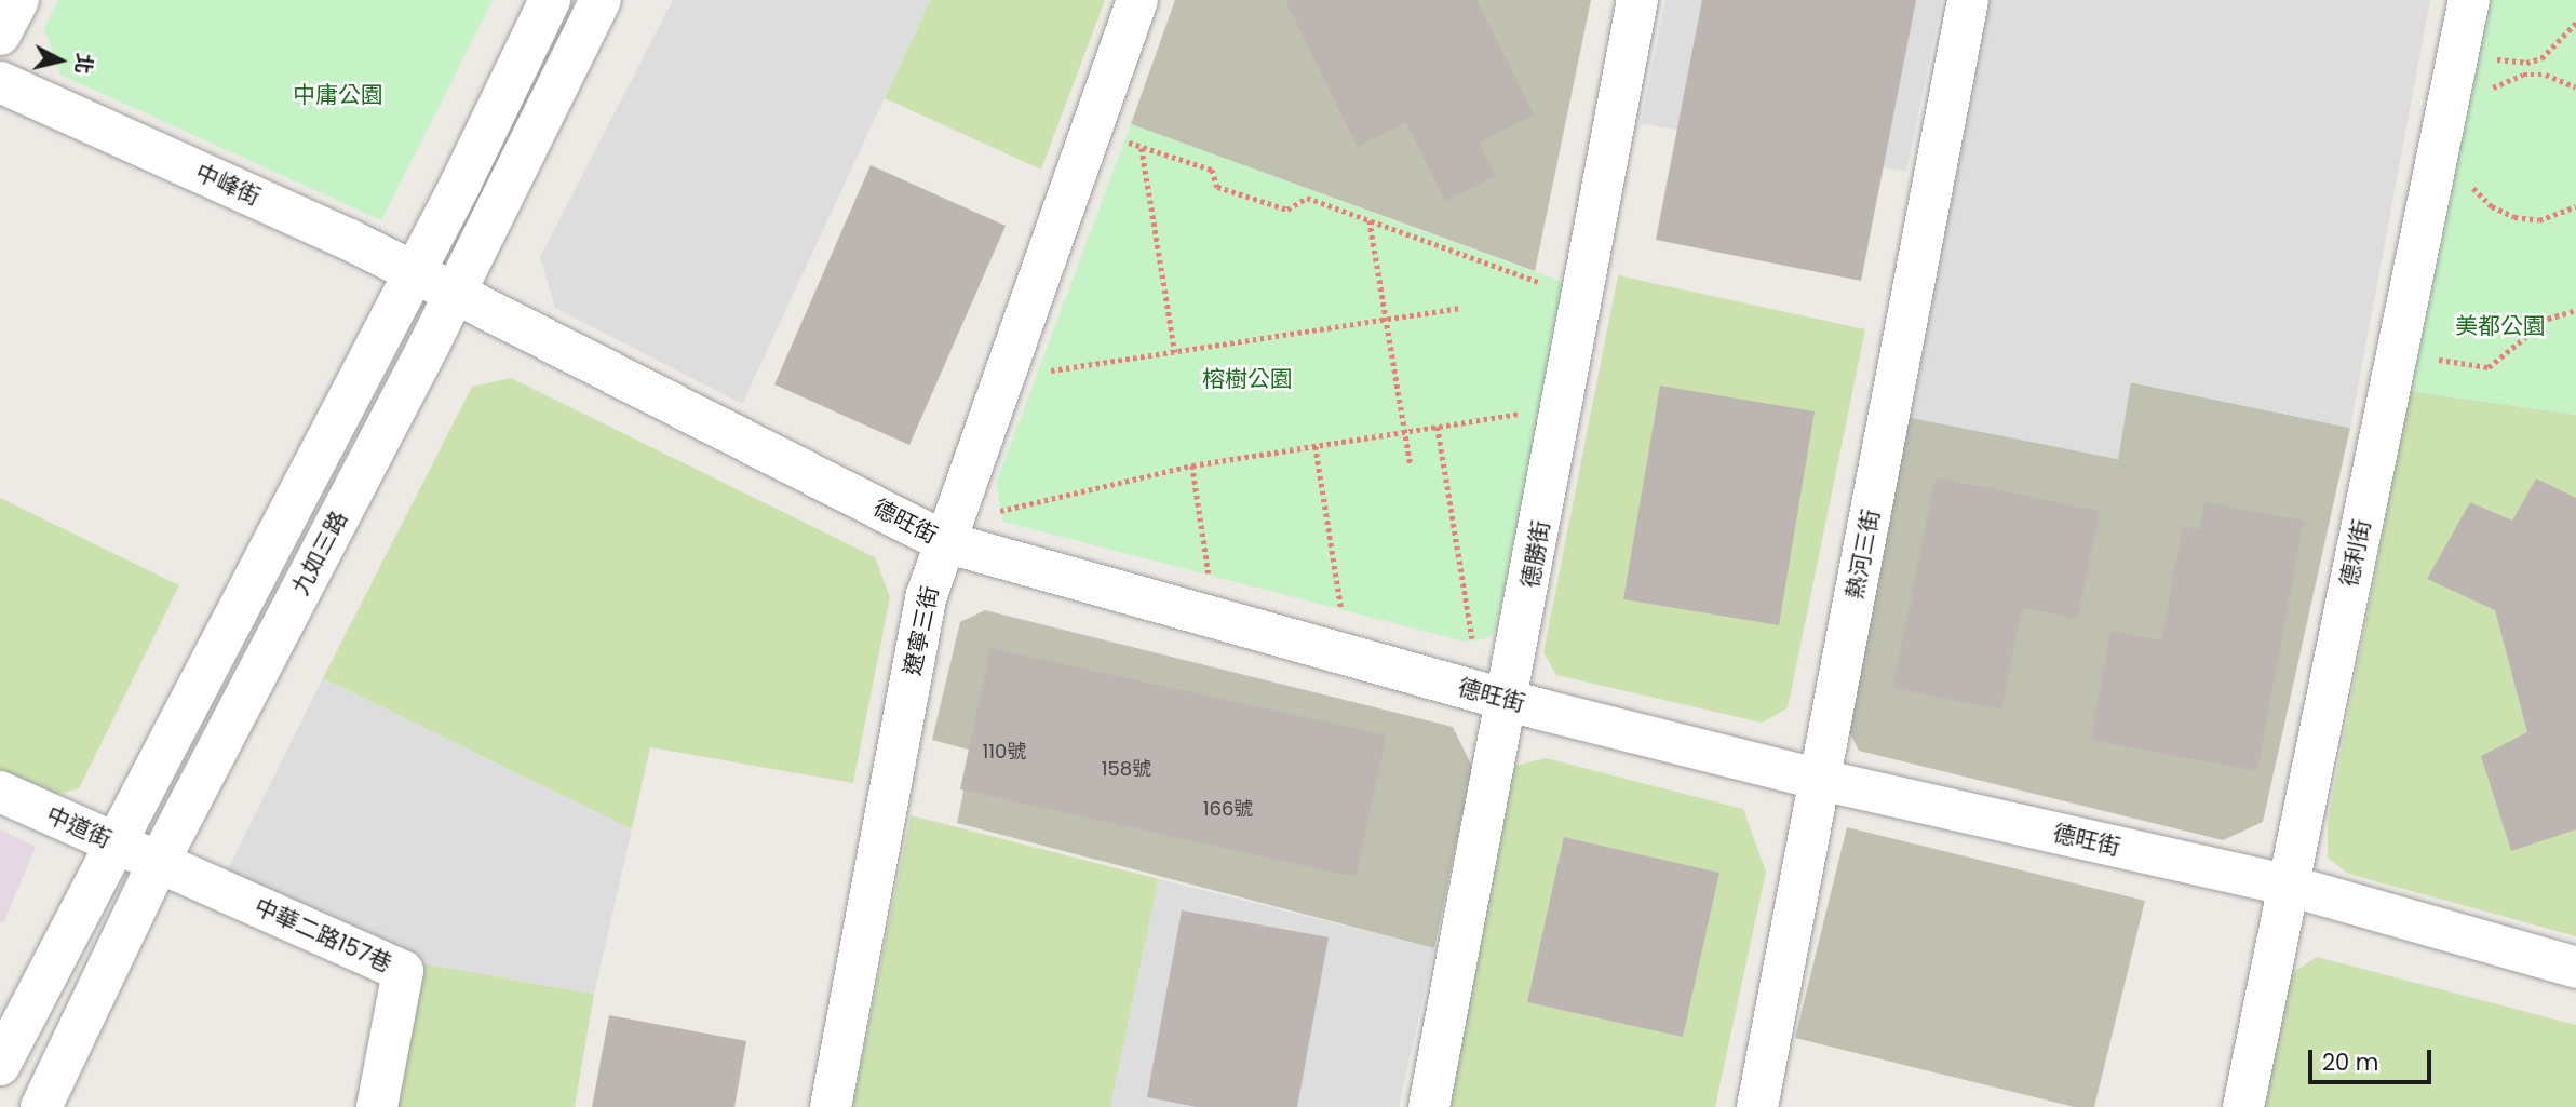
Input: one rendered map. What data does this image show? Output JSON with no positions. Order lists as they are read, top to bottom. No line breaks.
{"streets":{"street":["中峰街","德旺街","九如三路","德利街","德勝街","熱河三街","遼寧三街","中道街","中華二路157巷"]},"crossings":[["中峰街","德旺街"],["中峰街","九如三路"],["德旺街","九如三路"],["德旺街","德利街"],["德旺街","德勝街"],["德旺街","熱河三街"],["德旺街","遼寧三街"],["九如三路","中道街"],["九如三路","中華二路157巷"],["中道街","中華二路157巷"]],"parks":["中庸公園","美都公園","榕樹公園"],"house_numbers":["110號","158號","166號"],"scale_bar":"20 m","north":"right"}
